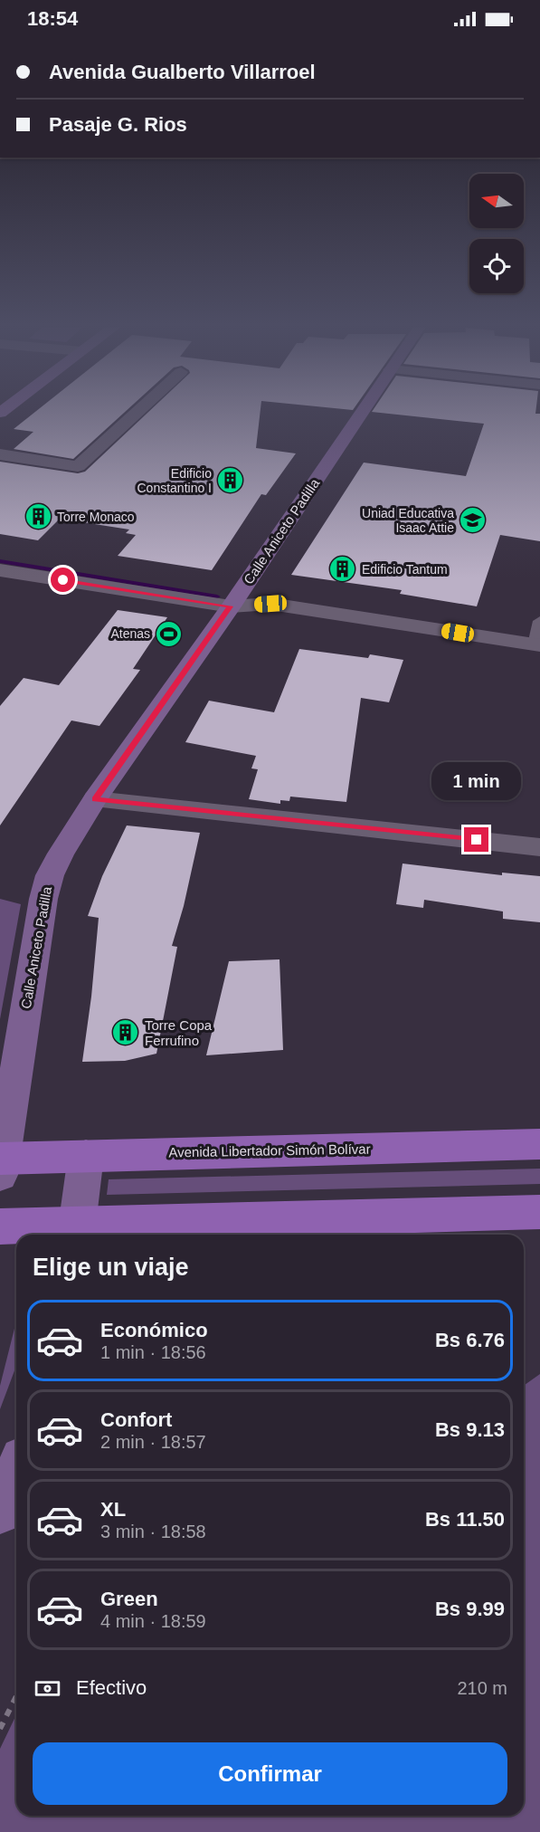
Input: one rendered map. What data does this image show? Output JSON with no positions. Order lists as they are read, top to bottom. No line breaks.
{"streets":{"main road":["Calle Aniceto Padilla","Avenida Libertador Simón Bolívar"]},"crossings":[["Calle Aniceto Padilla","Avenida Libertador Simón Bolívar"]],"places":{"building":["Edificio Constantino I","Torre Monaco","Edificio Tantum","Torre Copa Ferrufino"],"school or university":["Uniad Educativa Isaac Attie"],"sports":["Atenas"]},"north":"left","page":{"status":"18:54","banner":["Avenida Gualberto Villarroel","Pasaje G. Rios"],"bubble":"1 min","heading":"Elige un viaje","list":[{"name":"Económico","note":"1 min · 18:56","value":"Bs 6.76"},{"name":"Confort","note":"2 min · 18:57","value":"Bs 9.13"},{"name":"XL","note":"3 min · 18:58","value":"Bs 11.50"},{"name":"Green","note":"4 min · 18:59","value":"Bs 9.99"}],"pay":["Efectivo","210 m"],"buttons":"Confirmar"}}
